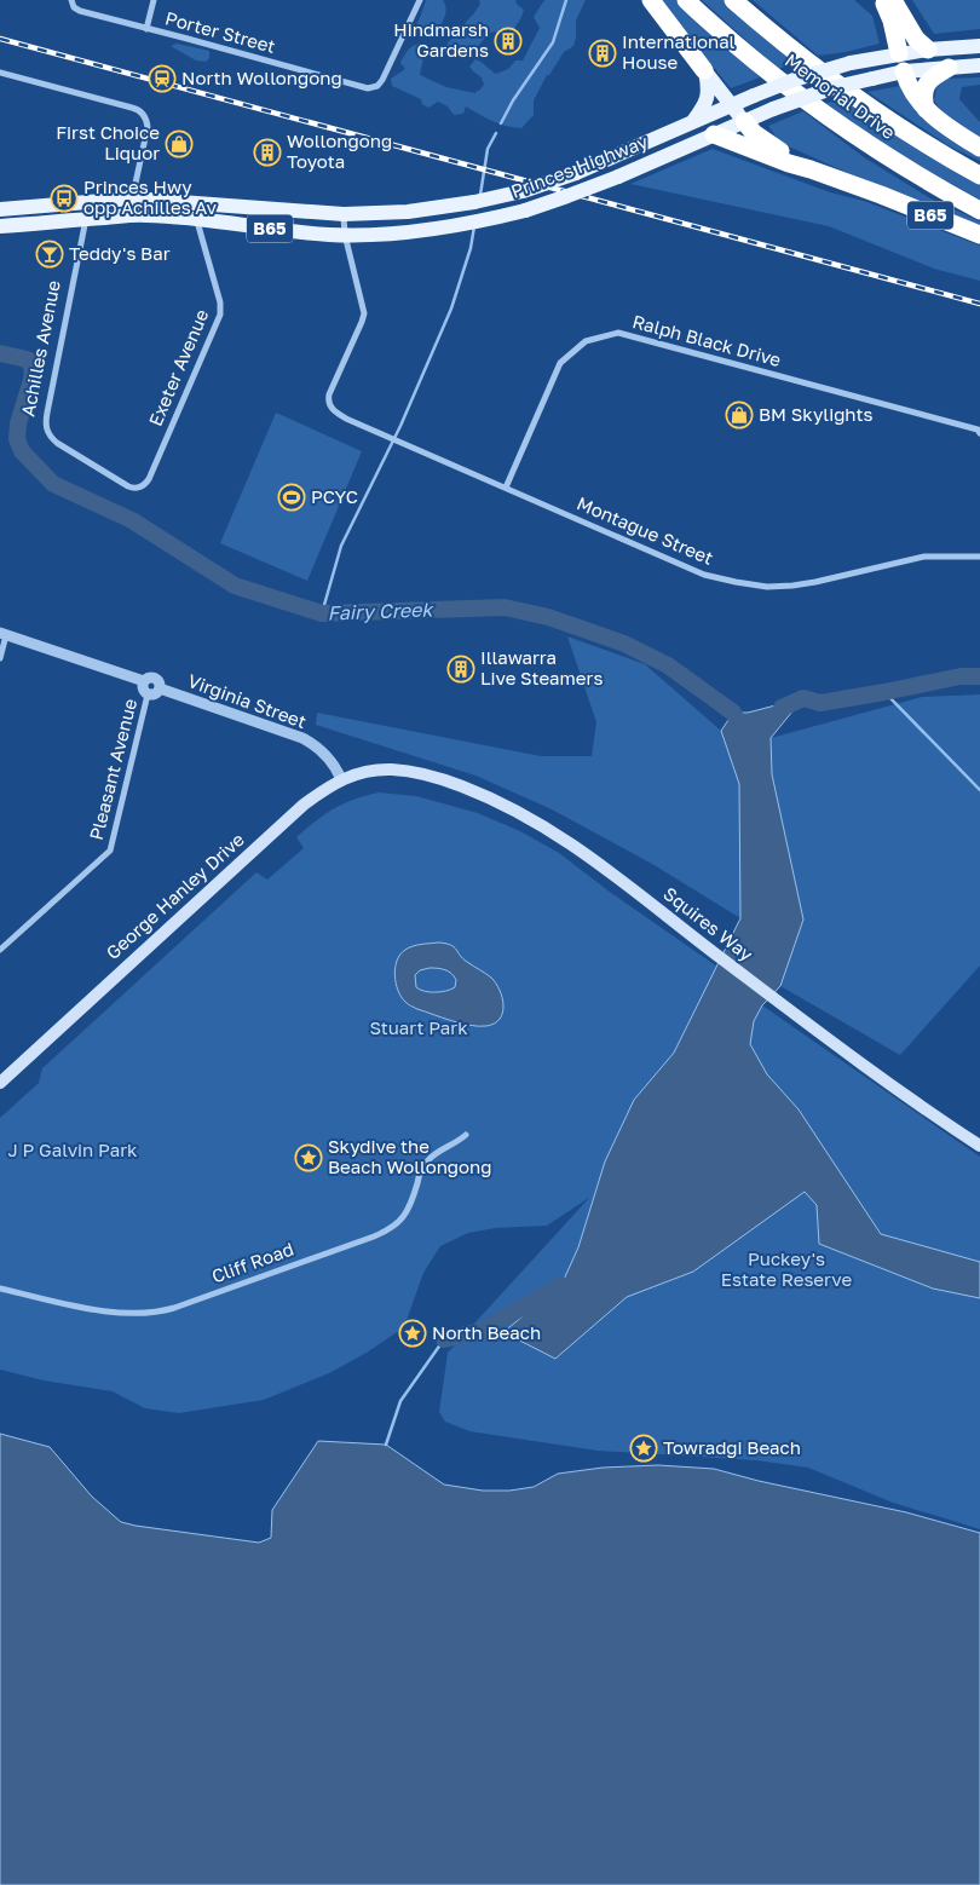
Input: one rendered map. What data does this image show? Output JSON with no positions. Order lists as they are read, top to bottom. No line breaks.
{"streets":{"highway":["Memorial Drive","B65"],"main road":["Princes Highway","Achilles Avenue","George Hanley Drive","Squires Way"],"street":["Porter Street","Ralph Black Drive","Exeter Avenue","Montague Street","Virginia Street","Pleasant Avenue","Cliff Road"]},"crossings":[["Princes Highway","B65"],["Princes Highway","Achilles Avenue"],["Princes Highway","Exeter Avenue"],["Princes Highway","Montague Street"],["Ralph Black Drive","Montague Street"],["Achilles Avenue","Exeter Avenue"],["Virginia Street","Pleasant Avenue"],["Virginia Street","George Hanley Drive"],["George Hanley Drive","Squires Way"]],"water":["Fairy Creek"],"parks":["Stuart Park","J P Galvin Park","Puckey's Estate Reserve"],"places":{"building":["Hindmarsh Gardens","International House","Wollongong Toyota","Illawarra Live Steamers"],"station":["North Wollongong"],"shop":["First Choice Liquor","BM Skylights"],"bus stop":["Princes Hwy opp Achilles Av"],"bar":["Teddy's Bar"],"sports":["PCYC"],"place":["Skydive the Beach Wollongong","North Beach","Towradgi Beach"]}}
